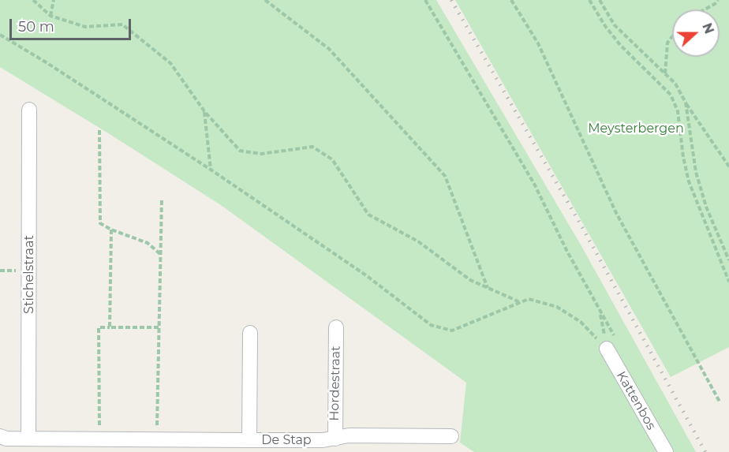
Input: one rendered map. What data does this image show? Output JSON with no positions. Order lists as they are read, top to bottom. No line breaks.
{"streets":{"street":["Stichelstraat","Hordestraat","Kattenbos","De Stap"]},"crossings":[["Stichelstraat","De Stap"],["Hordestraat","De Stap"]],"parks":["Meysterbergen"],"scale_bar":"50 m","north":"right"}
